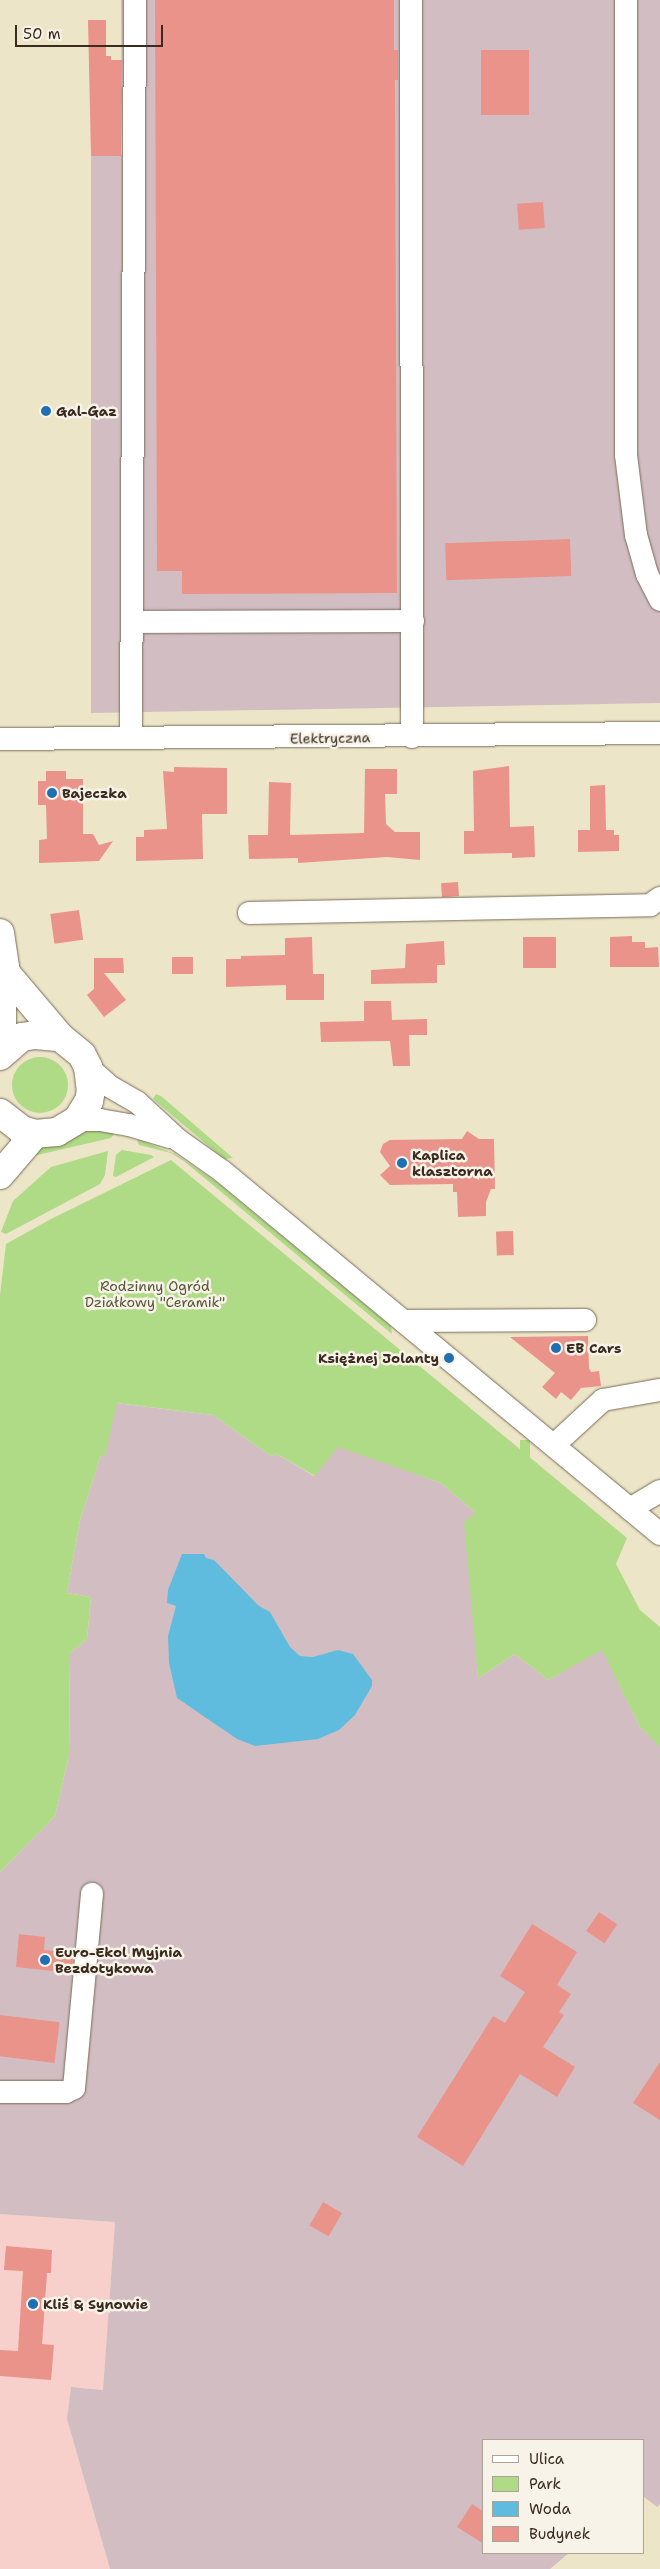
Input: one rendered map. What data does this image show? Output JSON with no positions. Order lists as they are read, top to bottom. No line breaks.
{"streets":{"street":["Elektryczna"]},"parks":["Rodzinny Ogród Działkowy \"Ceramik\""],"places":["Gal-Gaz","Bajeczka","Kaplica klasztorna","EB Cars","Księżnej Jolanty","Euro-Ekol Myjnia Bezdotykowa","Kliś & Synowie"],"legend":["Ulica","Park","Woda","Budynek"],"scale_bar":"50 m"}
